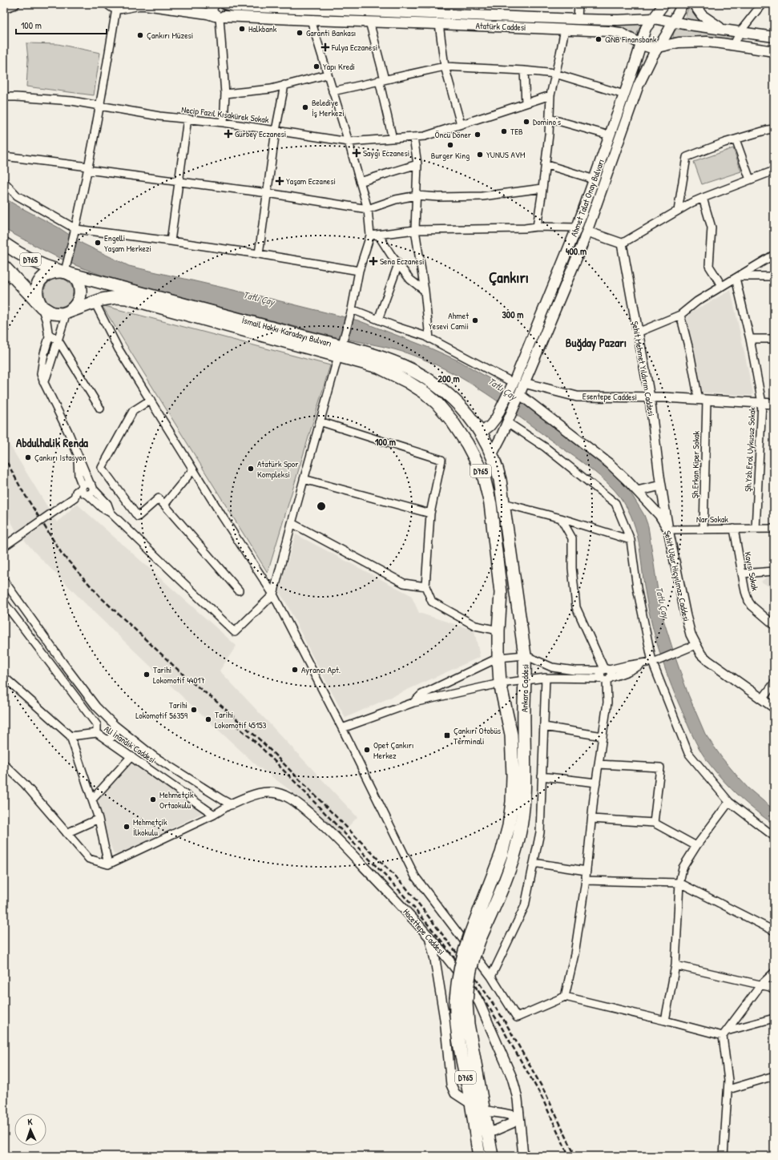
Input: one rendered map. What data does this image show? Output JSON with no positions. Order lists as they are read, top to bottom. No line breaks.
{"streets":{"highway":["D765","İsmail Hakkı Karadayı Bulvarı","Ankara Caddesi"],"main road":["Atatürk Caddesi","Ahmet Talat Onay Bulvarı"],"street":["Necip Fazıl Kısakürek Sokak","Şehit Mehmet Yıldırım Caddesi","Esentepe Caddesi","Şh.Yzb.Erol Uykusuz Sokak","Şh.Erkan Kiper Sokak","Nar Sokak","Kayısı Sokak","Şehit Uğur Hiçyılmaz Caddesi","Ali İnandık Caddesi","Hacettepe Caddesi"]},"crossings":[["Atatürk Caddesi","Ahmet Talat Onay Bulvarı"],["Ahmet Talat Onay Bulvarı","İsmail Hakkı Karadayı Bulvarı"],["Ahmet Talat Onay Bulvarı","Esentepe Caddesi"],["Ahmet Talat Onay Bulvarı","Şehit Uğur Hiçyılmaz Caddesi"],["Ahmet Talat Onay Bulvarı","Ankara Caddesi"],["D765","İsmail Hakkı Karadayı Bulvarı"],["D765","Ankara Caddesi"],["İsmail Hakkı Karadayı Bulvarı","Ankara Caddesi"],["Şehit Mehmet Yıldırım Caddesi","Esentepe Caddesi"],["Şehit Mehmet Yıldırım Caddesi","Nar Sokak"],["Şehit Mehmet Yıldırım Caddesi","Şehit Uğur Hiçyılmaz Caddesi"],["Esentepe Caddesi","Şh.Yzb.Erol Uykusuz Sokak"],["Esentepe Caddesi","Şh.Erkan Kiper Sokak"],["Şh.Yzb.Erol Uykusuz Sokak","Nar Sokak"],["Şh.Erkan Kiper Sokak","Nar Sokak"],["Nar Sokak","Kayısı Sokak"],["Nar Sokak","Şehit Uğur Hiçyılmaz Caddesi"]],"districts":["Çankırı","Buğday Pazarı","Abdulhalik Renda"],"water":["Tatlı Çay"],"places":{"other":["Halkbank","Garanti Bankası","Çankırı Müzesi","QNB Finansbank","Yapı Kredi","Belediye İş Merkezi","Domino's","TEB","Öncü Döner","Burger King","YUNUS AVM","Engelli Yaşam Merkezi","Ahmet Yesevi Camii","Çankırı Istasyon","Atatürk Spor Kompleksi","Ayrancı Apt.","Tarihi Lokomotif 44017","Tarihi Lokomotif 56359","Tarihi Lokomotif 45153","Opet Çankırı Merkez","Mehmetçik Ortaokulu","Mehmetçik İlkokulu"],"health":["Fulya Eczanesi","Gürbey Eczanesi","Saygı Eczanesi","Yaşam Eczanesi","Sena Eczanesi"],"transit":["Çankırı Otobüs Terminali"]},"scale_bar":"100 m","north":"top","rings":["400 m","300 m","200 m","100 m"]}
